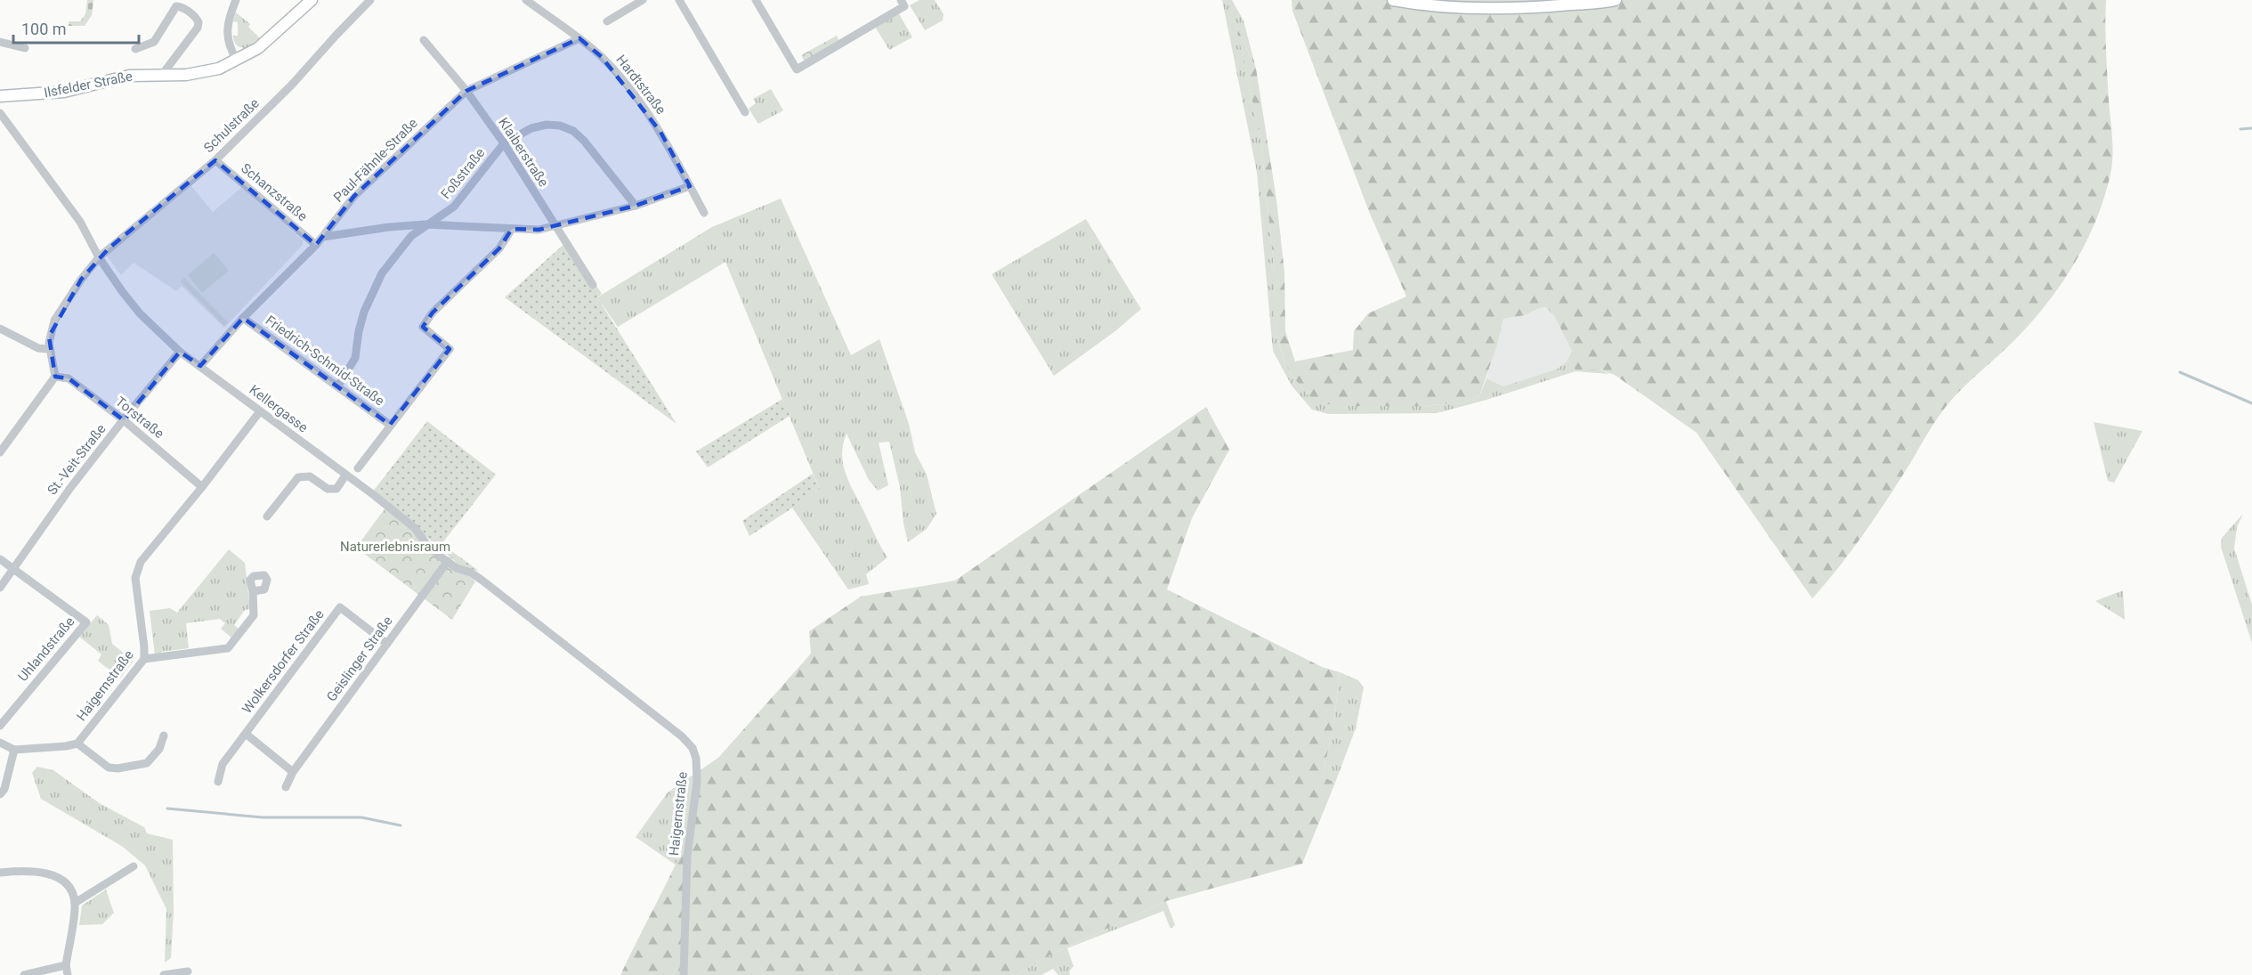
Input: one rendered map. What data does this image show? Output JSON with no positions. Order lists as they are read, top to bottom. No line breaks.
{"streets":{"main road":["Ilsfelder Straße"],"street":["Hardtstraße","Schulstraße","Klaiberstraße","Paul-Fähnle-Straße","Foßstraße","Schanzstraße","Friedrich-Schmid-Straße","Kellergasse","Torstraße","St.-Veit-Straße","Uhlandstraße","Geislinger Straße","Wolkersdorfer Straße","Haigernstraße"]},"crossings":[["Hardtstraße","Paul-Fähnle-Straße"],["Schulstraße","Schanzstraße"],["Schulstraße","Kellergasse"],["Klaiberstraße","Paul-Fähnle-Straße"],["Klaiberstraße","Foßstraße"],["Paul-Fähnle-Straße","Schanzstraße"],["Paul-Fähnle-Straße","Friedrich-Schmid-Straße"],["Paul-Fähnle-Straße","Kellergasse"],["Foßstraße","Friedrich-Schmid-Straße"],["Kellergasse","St.-Veit-Straße"],["Kellergasse","Geislinger Straße"],["Kellergasse","Haigernstraße"],["Torstraße","St.-Veit-Straße"],["Torstraße","Haigernstraße"],["St.-Veit-Straße","Uhlandstraße"],["Geislinger Straße","Wolkersdorfer Straße"]],"parks":["Naturerlebnisraum"],"scale_bar":"100 m"}
